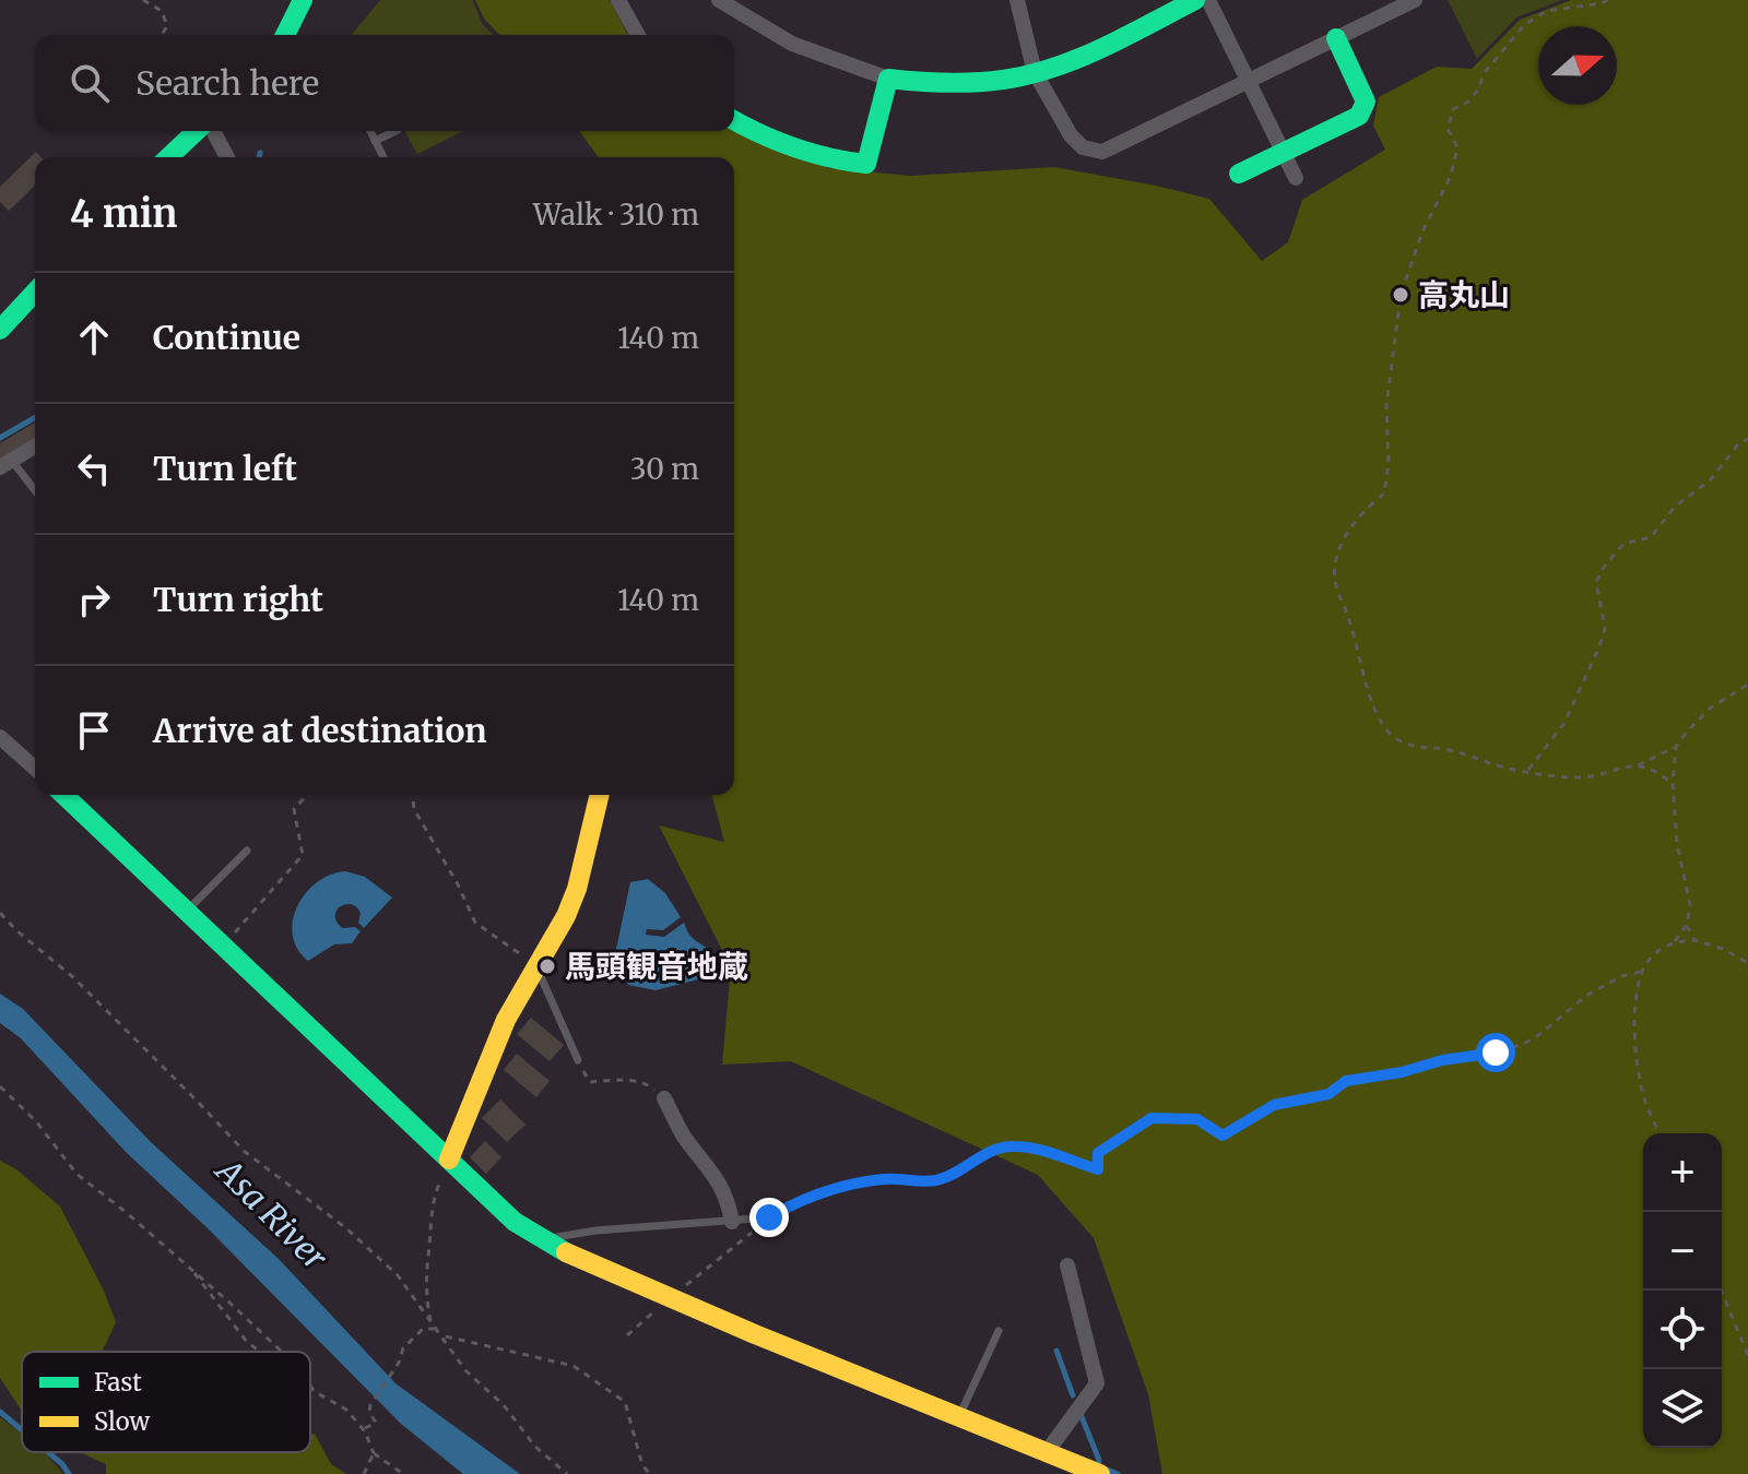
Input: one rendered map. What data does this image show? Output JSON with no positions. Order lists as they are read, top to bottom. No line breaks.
{"water":["Asa River"],"places":["高丸山","馬頭観音地蔵"],"legend":["Fast","Slow"],"north":"right","page":{"search":"Search here","heading":["4 min","Walk · 310 m"],"list":[["Continue","140 m"],["Turn left","30 m"],["Turn right","140 m"],"Arrive at destination"],"map_buttons":["+","−"]}}
